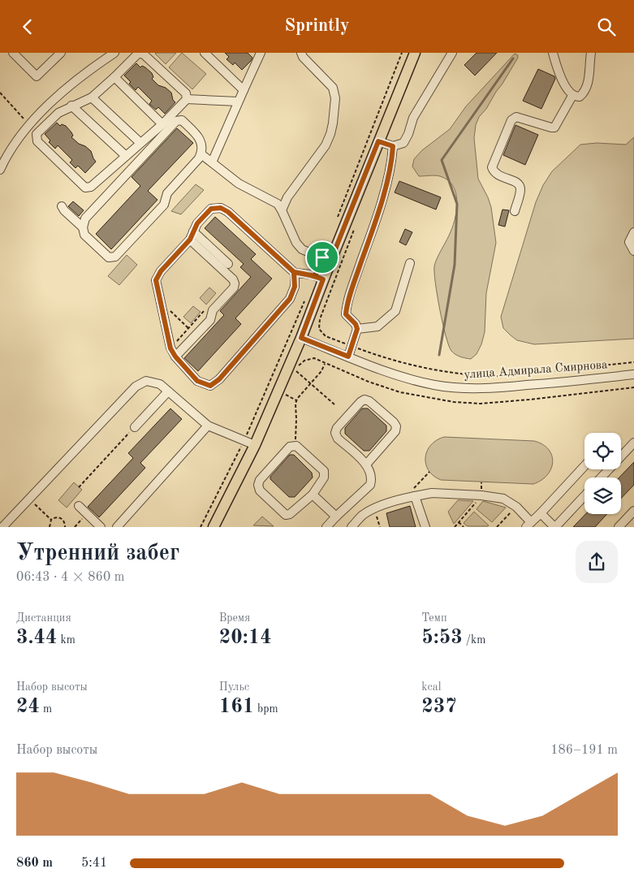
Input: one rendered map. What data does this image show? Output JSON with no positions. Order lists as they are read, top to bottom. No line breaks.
{"streets":{"street":["улица Адмирала Смирнова"]},"page":{"header":"Sprintly","heading":["Утренний забег","06:43 · 4 × 860 m"],"stats":[["Дистанция","3.44 km"],["Время","20:14"],["Темп","5:53 /km"],["Набор высоты","24 m"],["Пульс","161 bpm"],["kcal","237"]],"chart":["Набор высоты","186–191 m"],"list":[{"name":"860 m","note":"5:41"}]}}
